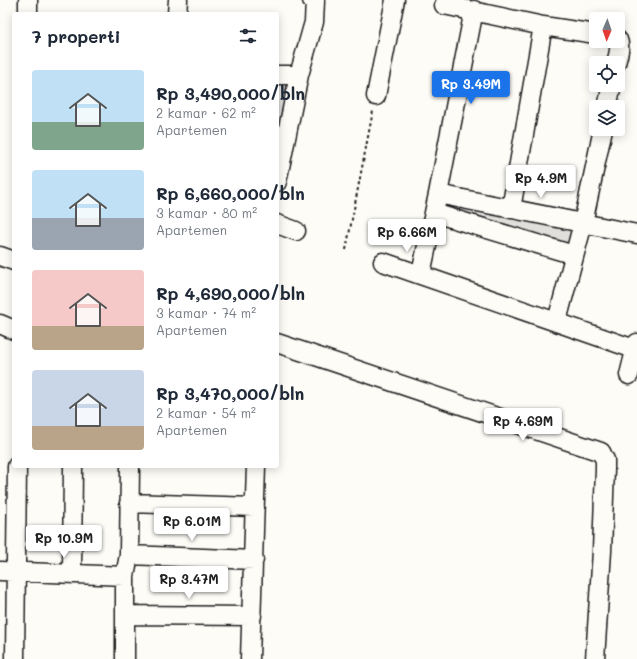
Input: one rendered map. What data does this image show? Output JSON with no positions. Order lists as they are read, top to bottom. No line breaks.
{"north":"bottom","page":{"heading":"7 properti","list":[{"name":"Rp 3,490,000/bln","note":"2 kamar · 62 m² · Apartemen"},{"name":"Rp 6,660,000/bln","note":"3 kamar · 80 m² · Apartemen"},{"name":"Rp 4,690,000/bln","note":"3 kamar · 74 m² · Apartemen"},{"name":"Rp 3,470,000/bln","note":"2 kamar · 54 m² · Apartemen"}],"price":["Rp 3.49M","Rp 4.9M","Rp 6.66M","Rp 4.69M","Rp 6.01M","Rp 10.9M","Rp 3.47M"]}}
